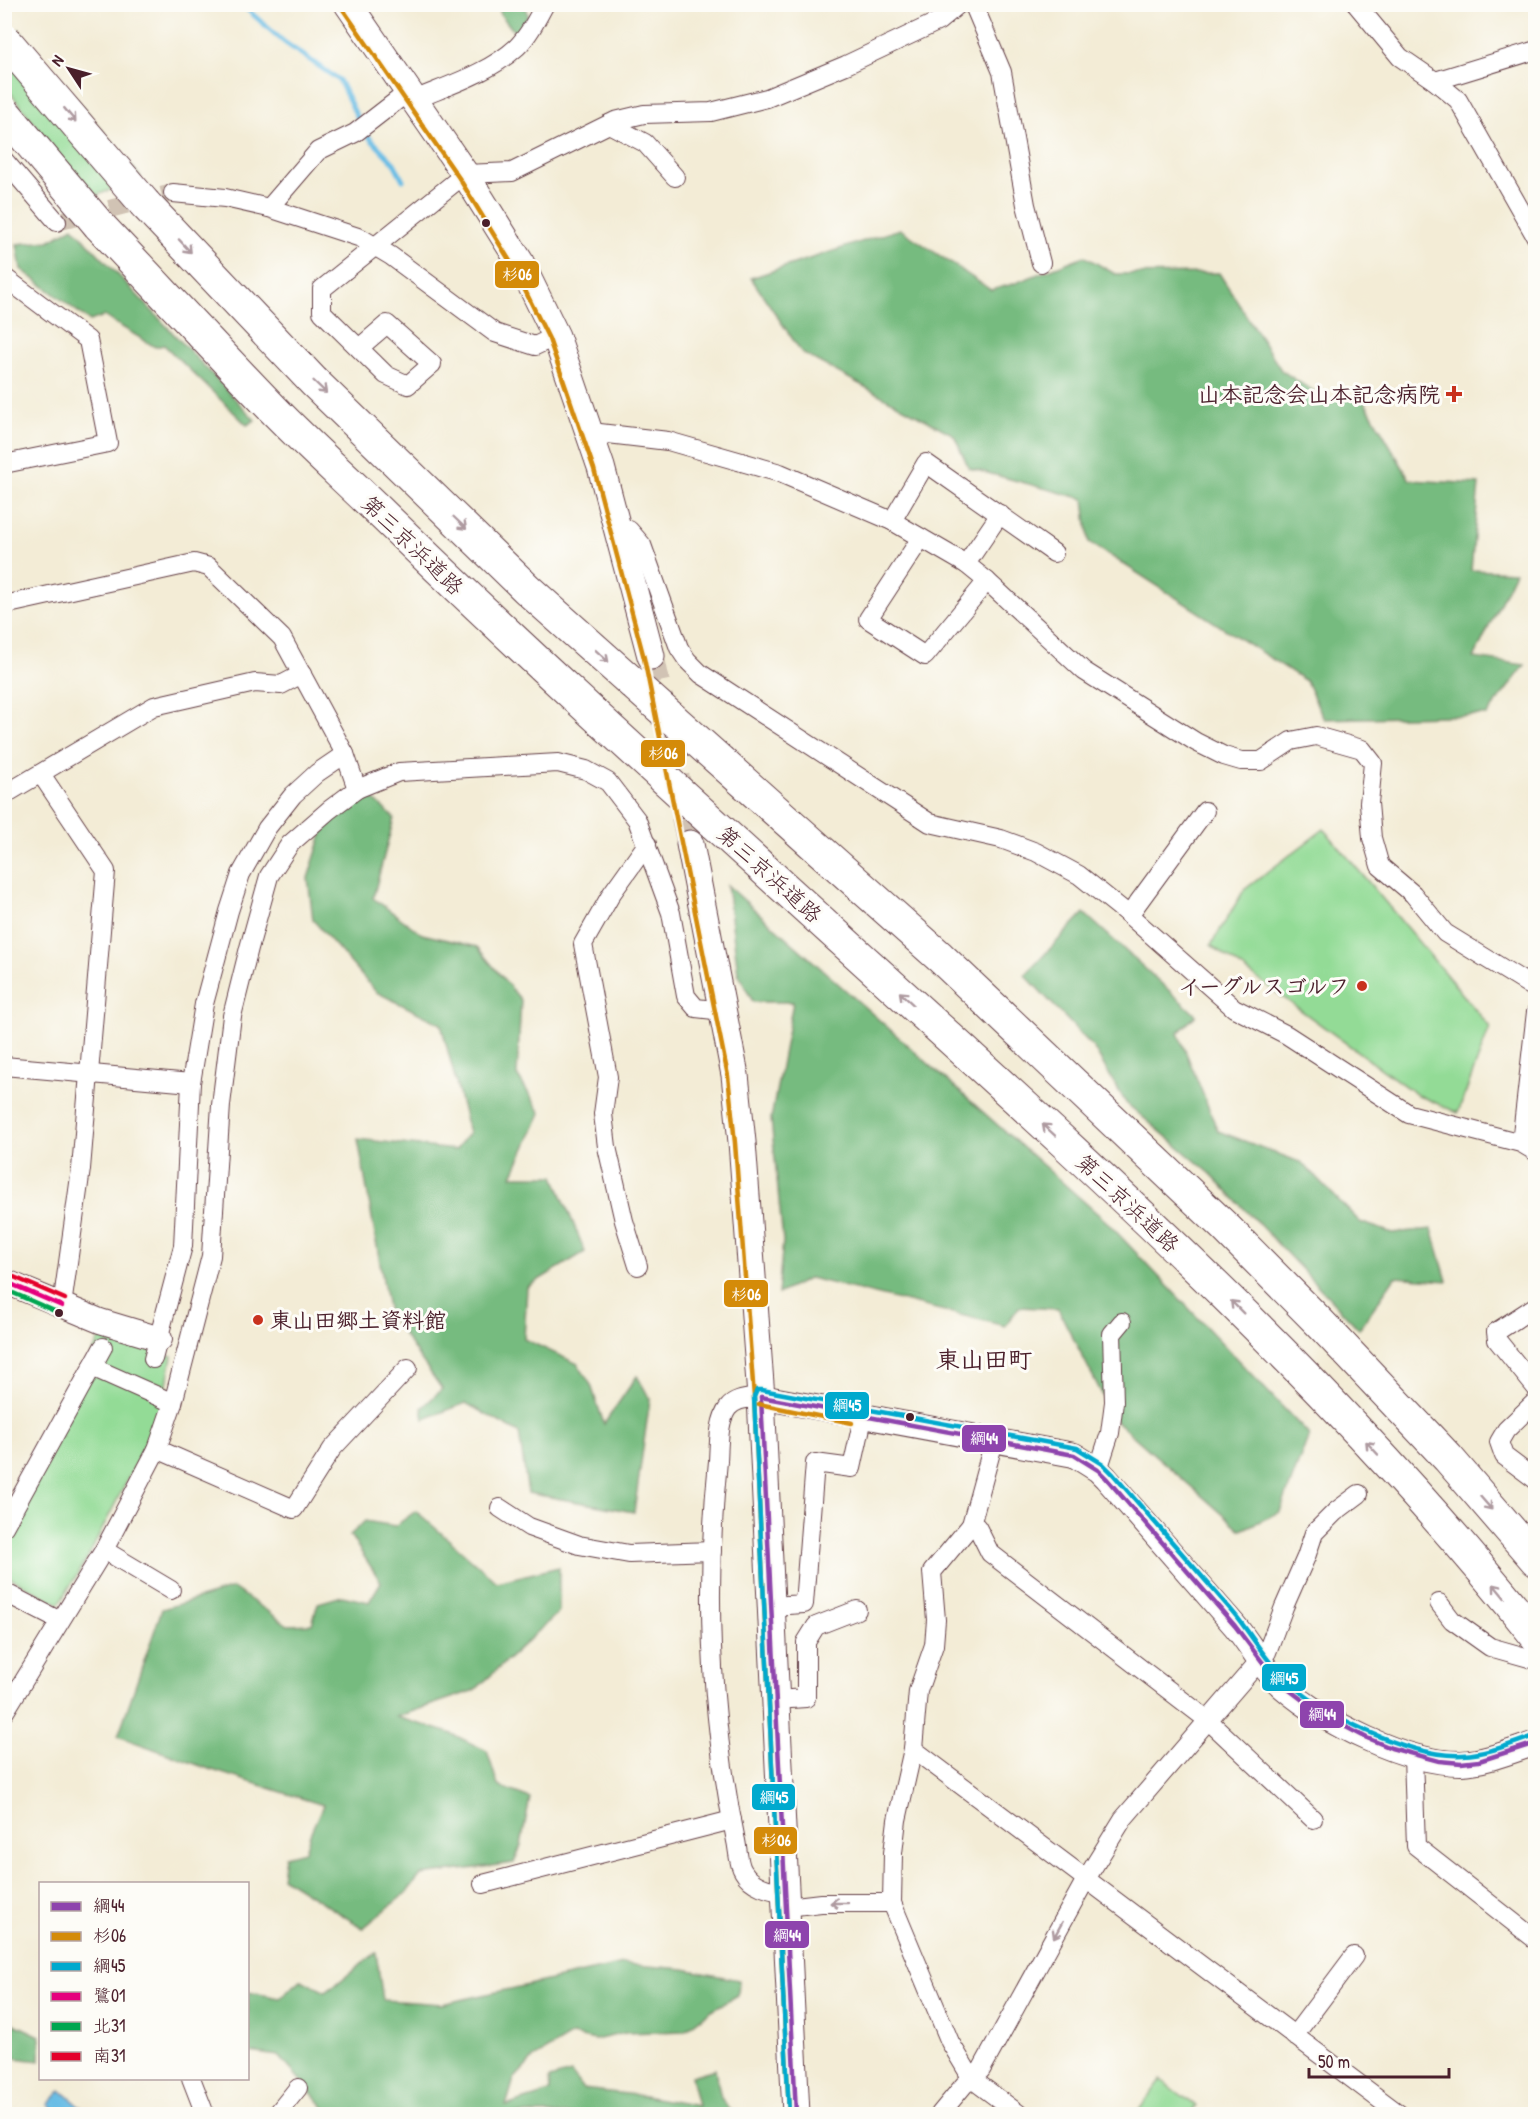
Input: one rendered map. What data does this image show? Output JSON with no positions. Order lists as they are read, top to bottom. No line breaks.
{"streets":{"highway":["第三京浜道路"]},"districts":["東山田町"],"places":{"health":["山本記念会山本記念病院"],"other":["イーグルスゴルフ","東山田郷土資料館"]},"lines":["transit line 杉06","transit line 南31","transit line 鷺01","transit line 北31","transit line 綱45","transit line 綱44"],"legend":["綱44","杉06","綱45","鷺01","北31","南31"],"scale_bar":"50 m","north":"top left"}
